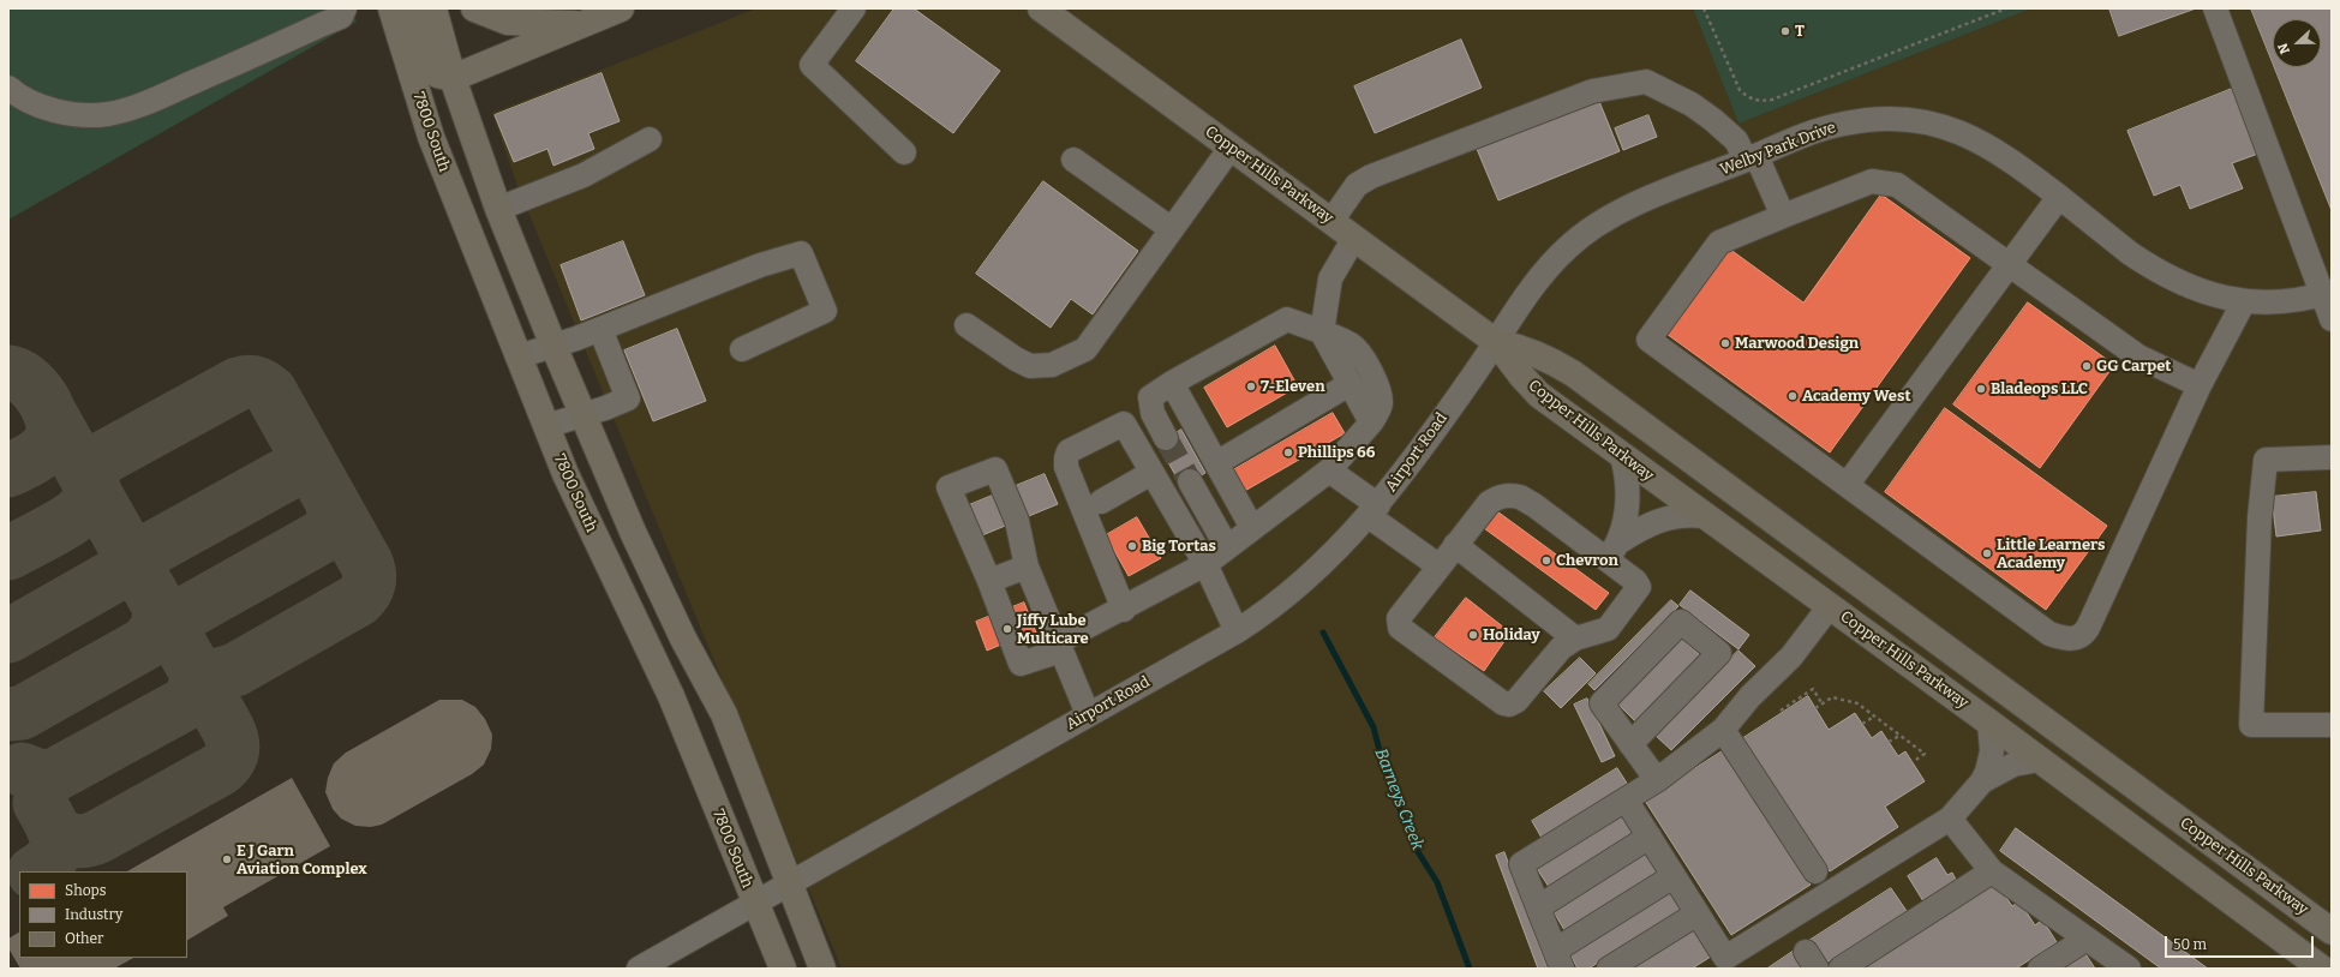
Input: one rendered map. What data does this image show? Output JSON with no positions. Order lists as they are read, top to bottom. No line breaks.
{"streets":{"main road":["7800 South","Copper Hills Parkway"],"street":["Welby Park Drive","Airport Road"]},"crossings":[["7800 South","Airport Road"],["Welby Park Drive","Copper Hills Parkway"],["Welby Park Drive","Airport Road"],["Copper Hills Parkway","Airport Road"]],"water":["Barneys Creek"],"places":["T","Marwood Design","GG Carpet","7-Eleven","Bladeops LLC","Academy West","Phillips 66","Big Tortas","Little Learners Academy","Chevron","Jiffy Lube Multicare","Holiday","E J Garn Aviation Complex"],"legend":["Shops","Industry","Other"],"scale_bar":"50 m","north":"left"}
